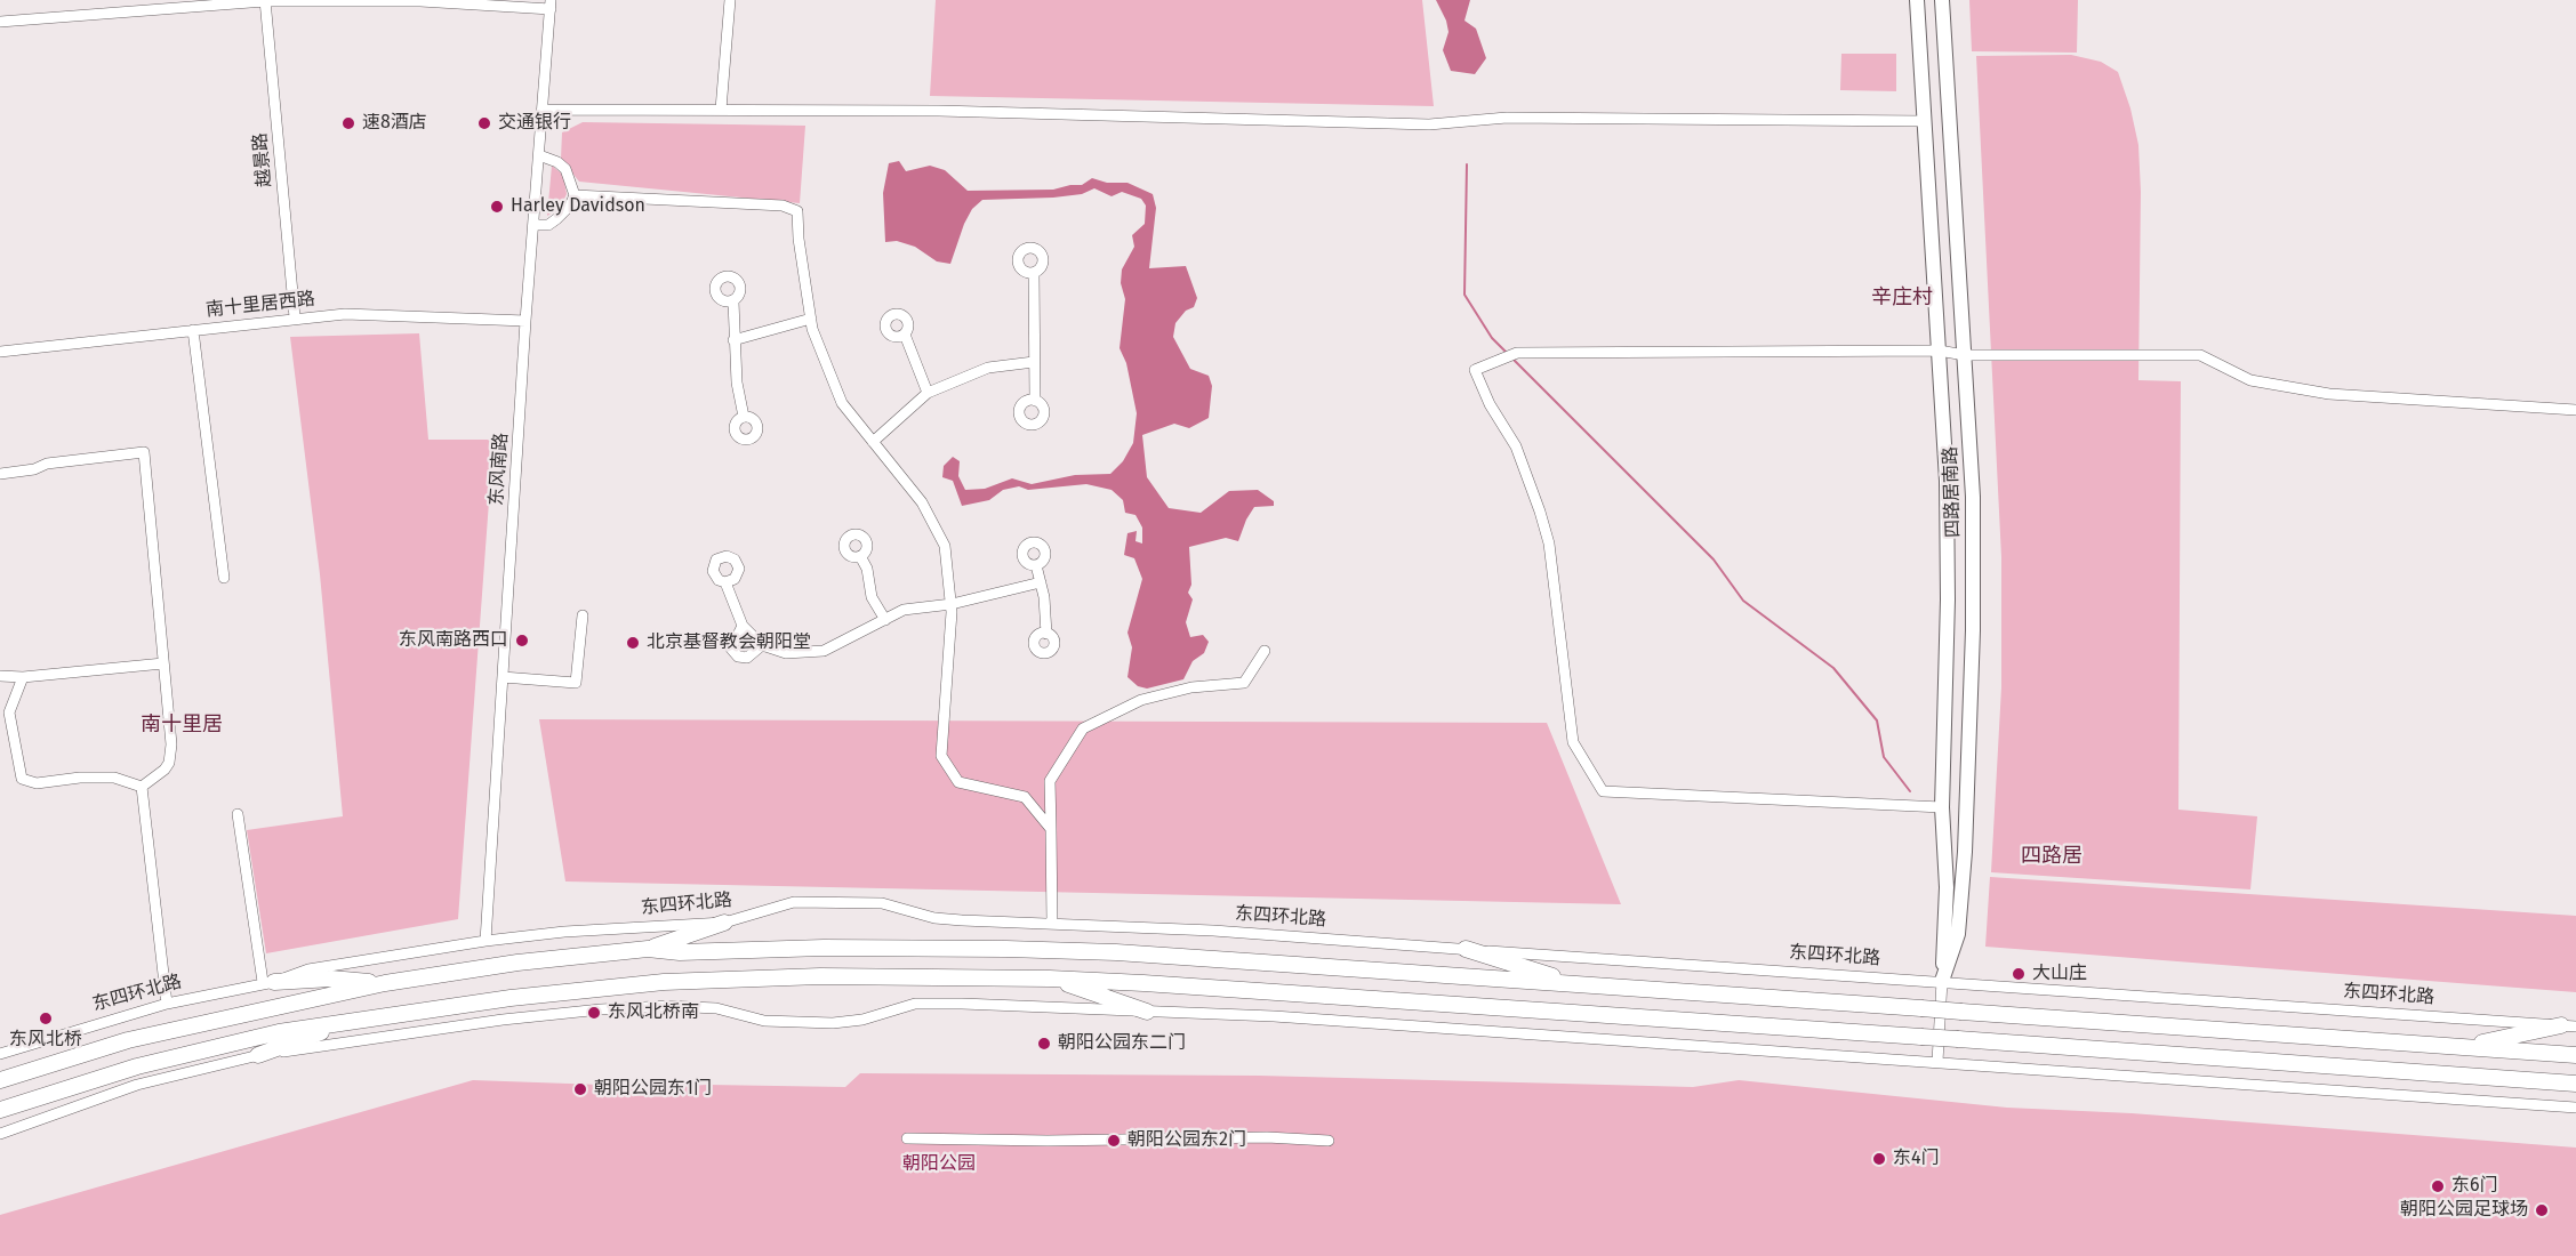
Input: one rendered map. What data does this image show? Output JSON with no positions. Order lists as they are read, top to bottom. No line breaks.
{"streets":{"main road":["四路居南路"],"street":["越景路","南十里居西路","东风南路","东四环北路"]},"crossings":[["越景路","南十里居西路"],["南十里居西路","东风南路"],["东风南路","东四环北路"],["四路居南路","东四环北路"]],"districts":["辛庄村","南十里居","四路居"],"parks":["朝阳公园"],"places":["速8酒店","交通银行","Harley Davidson","东风南路西口","北京基督教会朝阳堂","大山庄","东风北桥南","东风北桥","朝阳公园东二门","朝阳公园东1门","朝阳公园东2门","东4门","东6门","朝阳公园足球场"]}
